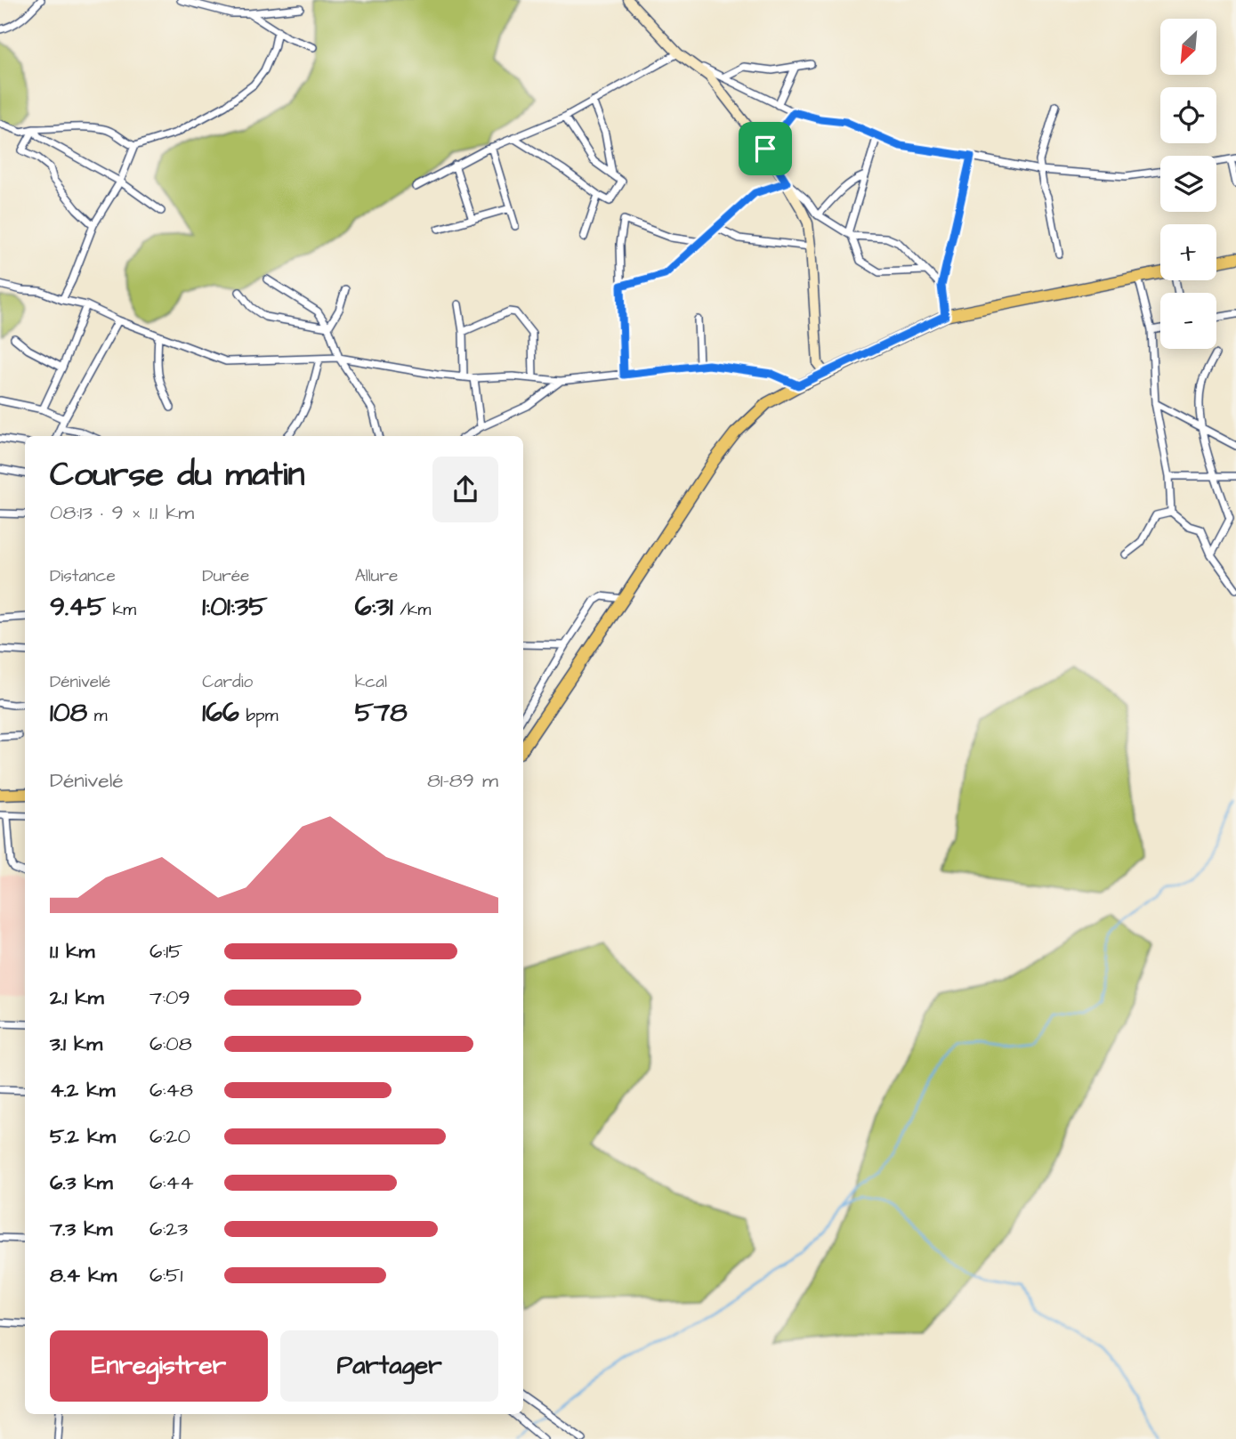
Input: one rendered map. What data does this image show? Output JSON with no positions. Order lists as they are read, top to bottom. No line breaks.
{"north":"bottom left","page":{"map_buttons":["+","−"],"heading":["Course du matin","08:13 · 9 × 1.1 km"],"stats":[["Distance","9.45 km"],["Durée","1:01:35"],["Allure","6:31 /km"],["Dénivelé","108 m"],["Cardio","166 bpm"],["kcal","578"]],"chart":["Dénivelé","81–89 m"],"list":[{"name":"1.1 km","note":"6:15"},{"name":"2.1 km","note":"7:09"},{"name":"3.1 km","note":"6:08"},{"name":"4.2 km","note":"6:48"},{"name":"5.2 km","note":"6:20"},{"name":"6.3 km","note":"6:44"},{"name":"7.3 km","note":"6:23"},{"name":"8.4 km","note":"6:51"}],"buttons":["Enregistrer","Partager"]}}
